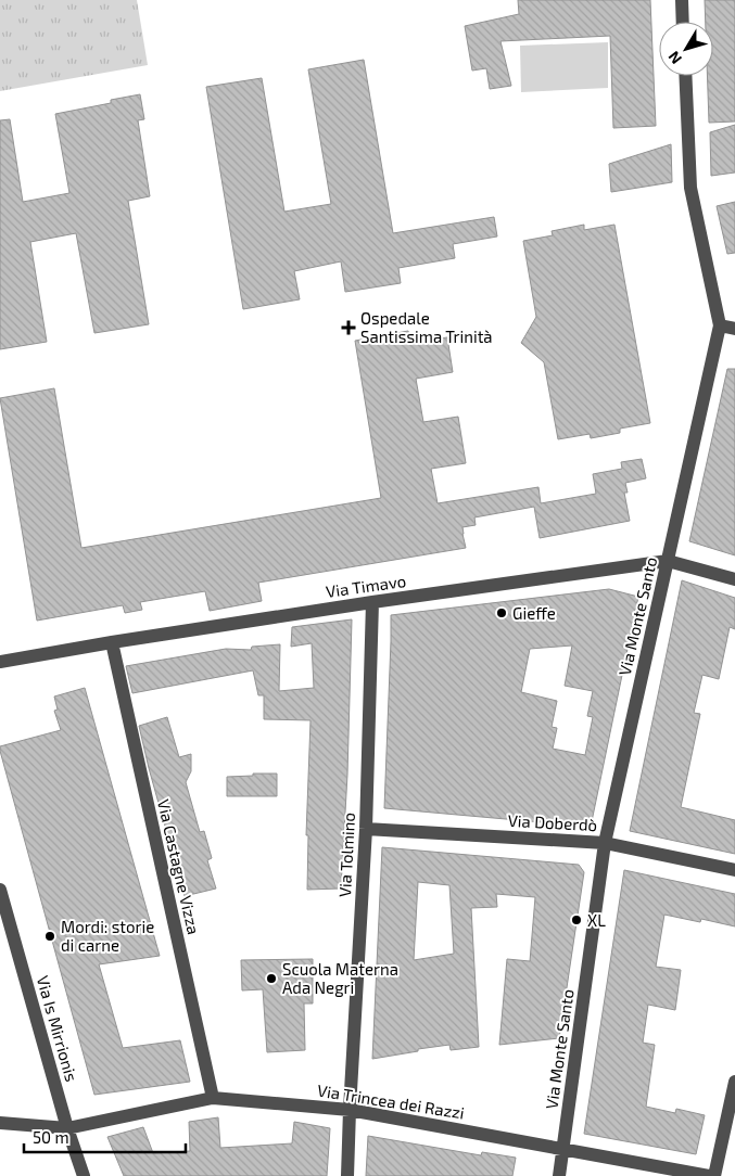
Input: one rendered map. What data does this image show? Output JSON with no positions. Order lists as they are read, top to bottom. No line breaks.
{"streets":{"street":["Via Timavo","Via Monte Santo","Via Doberdò","Via Tolmino","Via Castagne Vizza","Via Is Mirrionis","Via Trincea dei Razzi"]},"crossings":[["Via Timavo","Via Monte Santo"],["Via Timavo","Via Tolmino"],["Via Timavo","Via Castagne Vizza"],["Via Monte Santo","Via Doberdò"],["Via Monte Santo","Via Trincea dei Razzi"],["Via Doberdò","Via Tolmino"],["Via Tolmino","Via Trincea dei Razzi"],["Via Castagne Vizza","Via Trincea dei Razzi"],["Via Is Mirrionis","Via Trincea dei Razzi"]],"places":{"health":["Ospedale Santissima Trinità"],"other":["Gieffe","XL","Mordi: storie di carne","Scuola Materna Ada Negri"]},"scale_bar":"50 m","north":"bottom left"}
